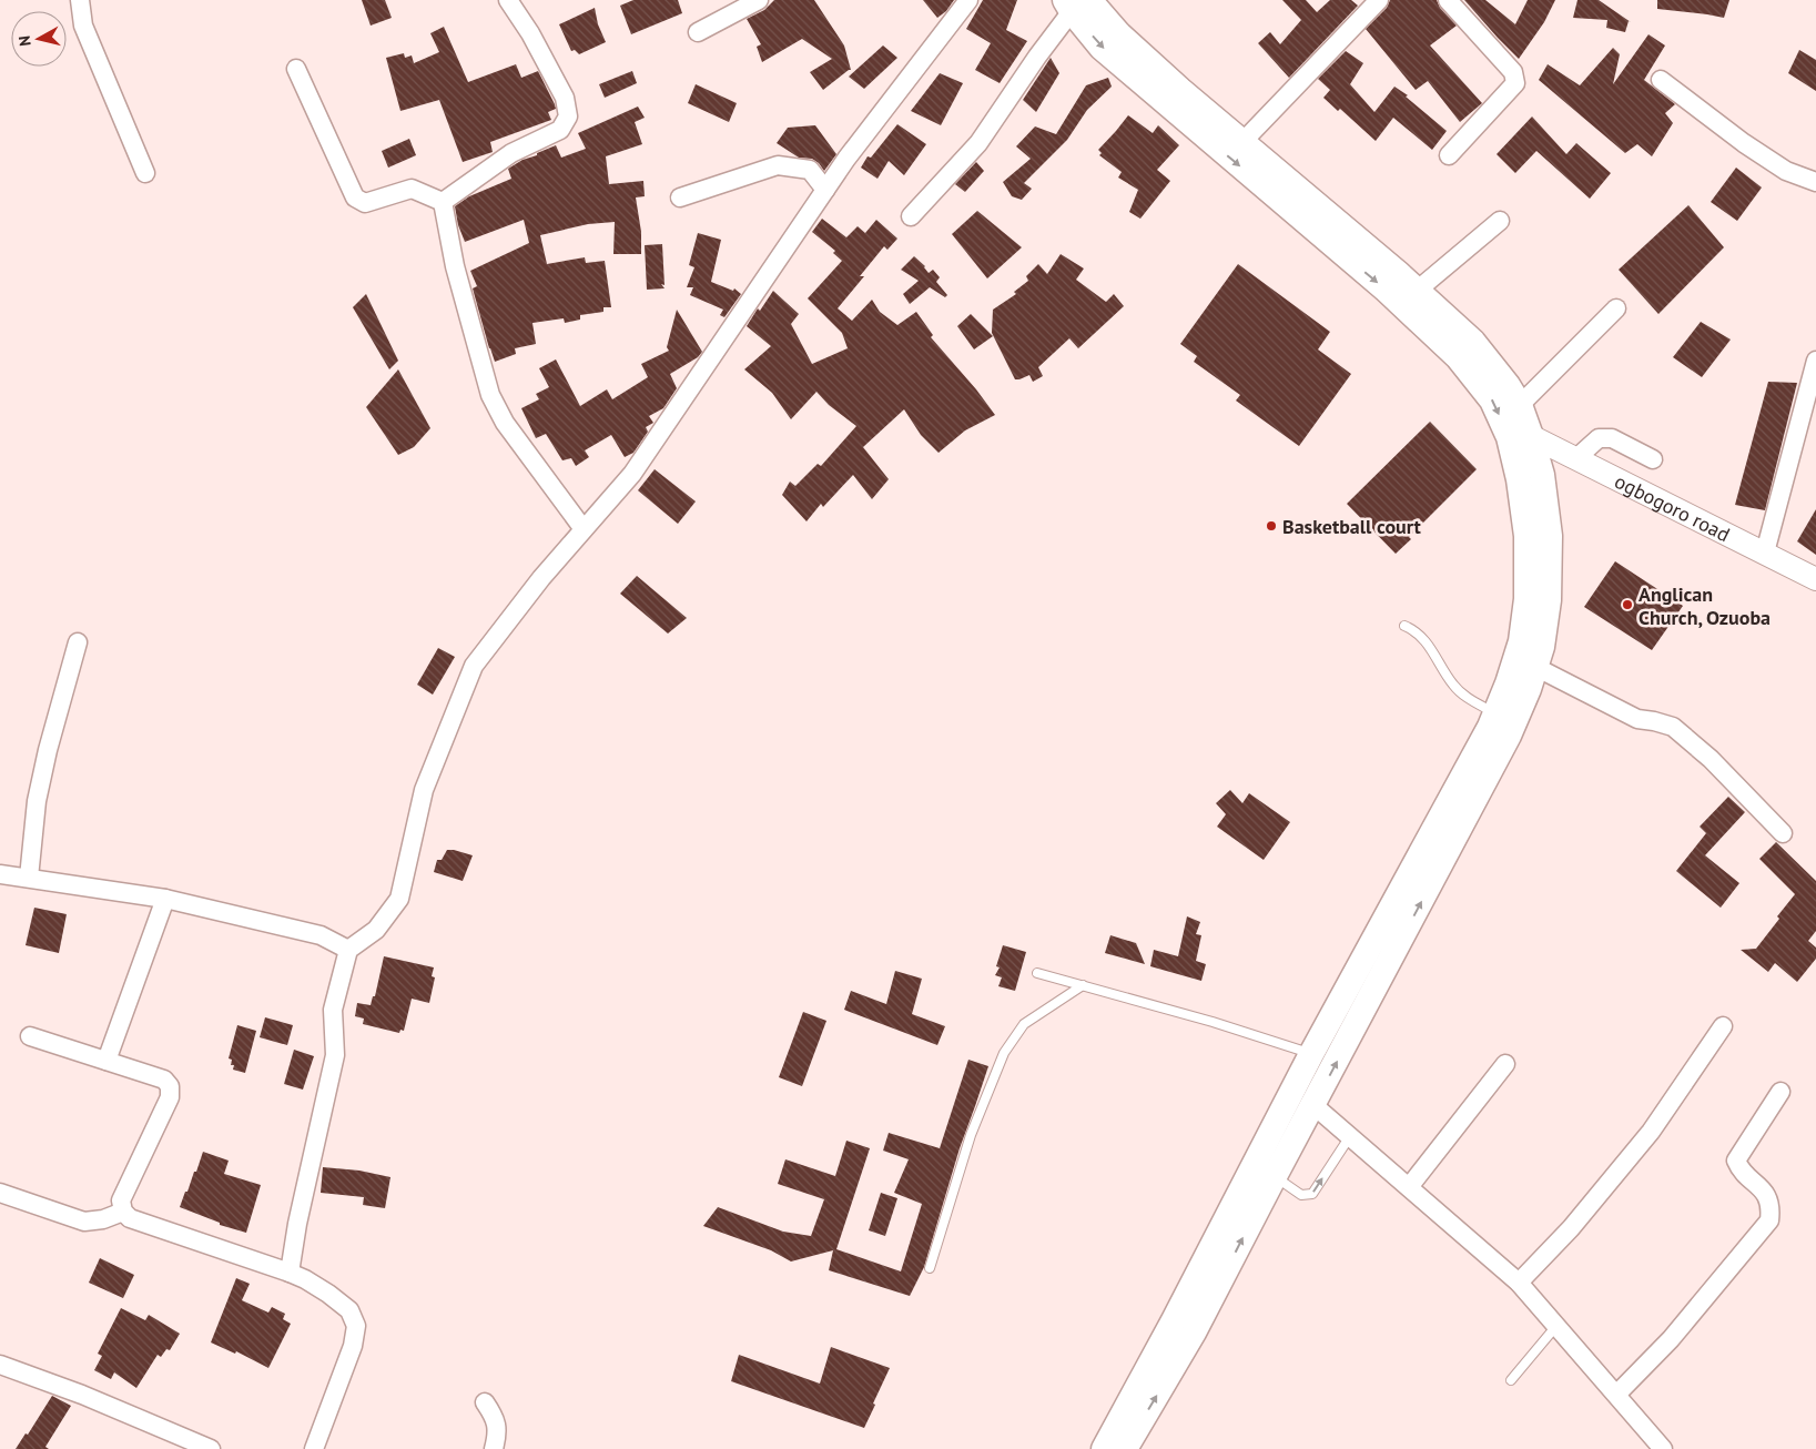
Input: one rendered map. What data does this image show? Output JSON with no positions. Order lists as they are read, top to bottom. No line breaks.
{"streets":{"street":["ogbogoro road"]},"places":["Basketball court","Anglican Church, Ozuoba"],"north":"left"}
